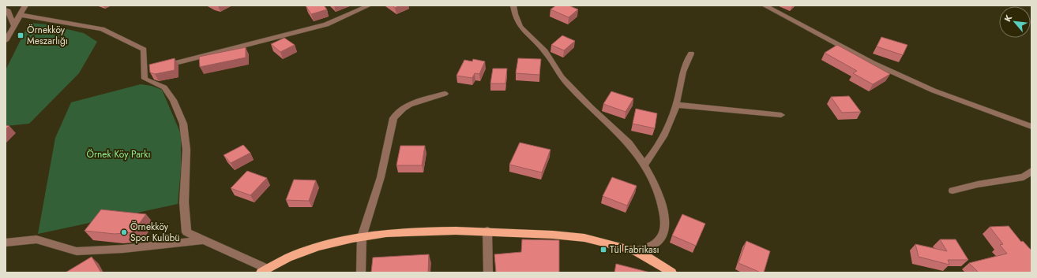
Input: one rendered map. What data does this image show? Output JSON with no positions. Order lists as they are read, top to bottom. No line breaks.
{"parks":["Örnek Köy Parkı"],"places":{"transit":["Örnekköy Meszarlığı","Tül Fabrikası"],"other":["Örnekköy Spor Kulübü"]},"north":"top left"}
